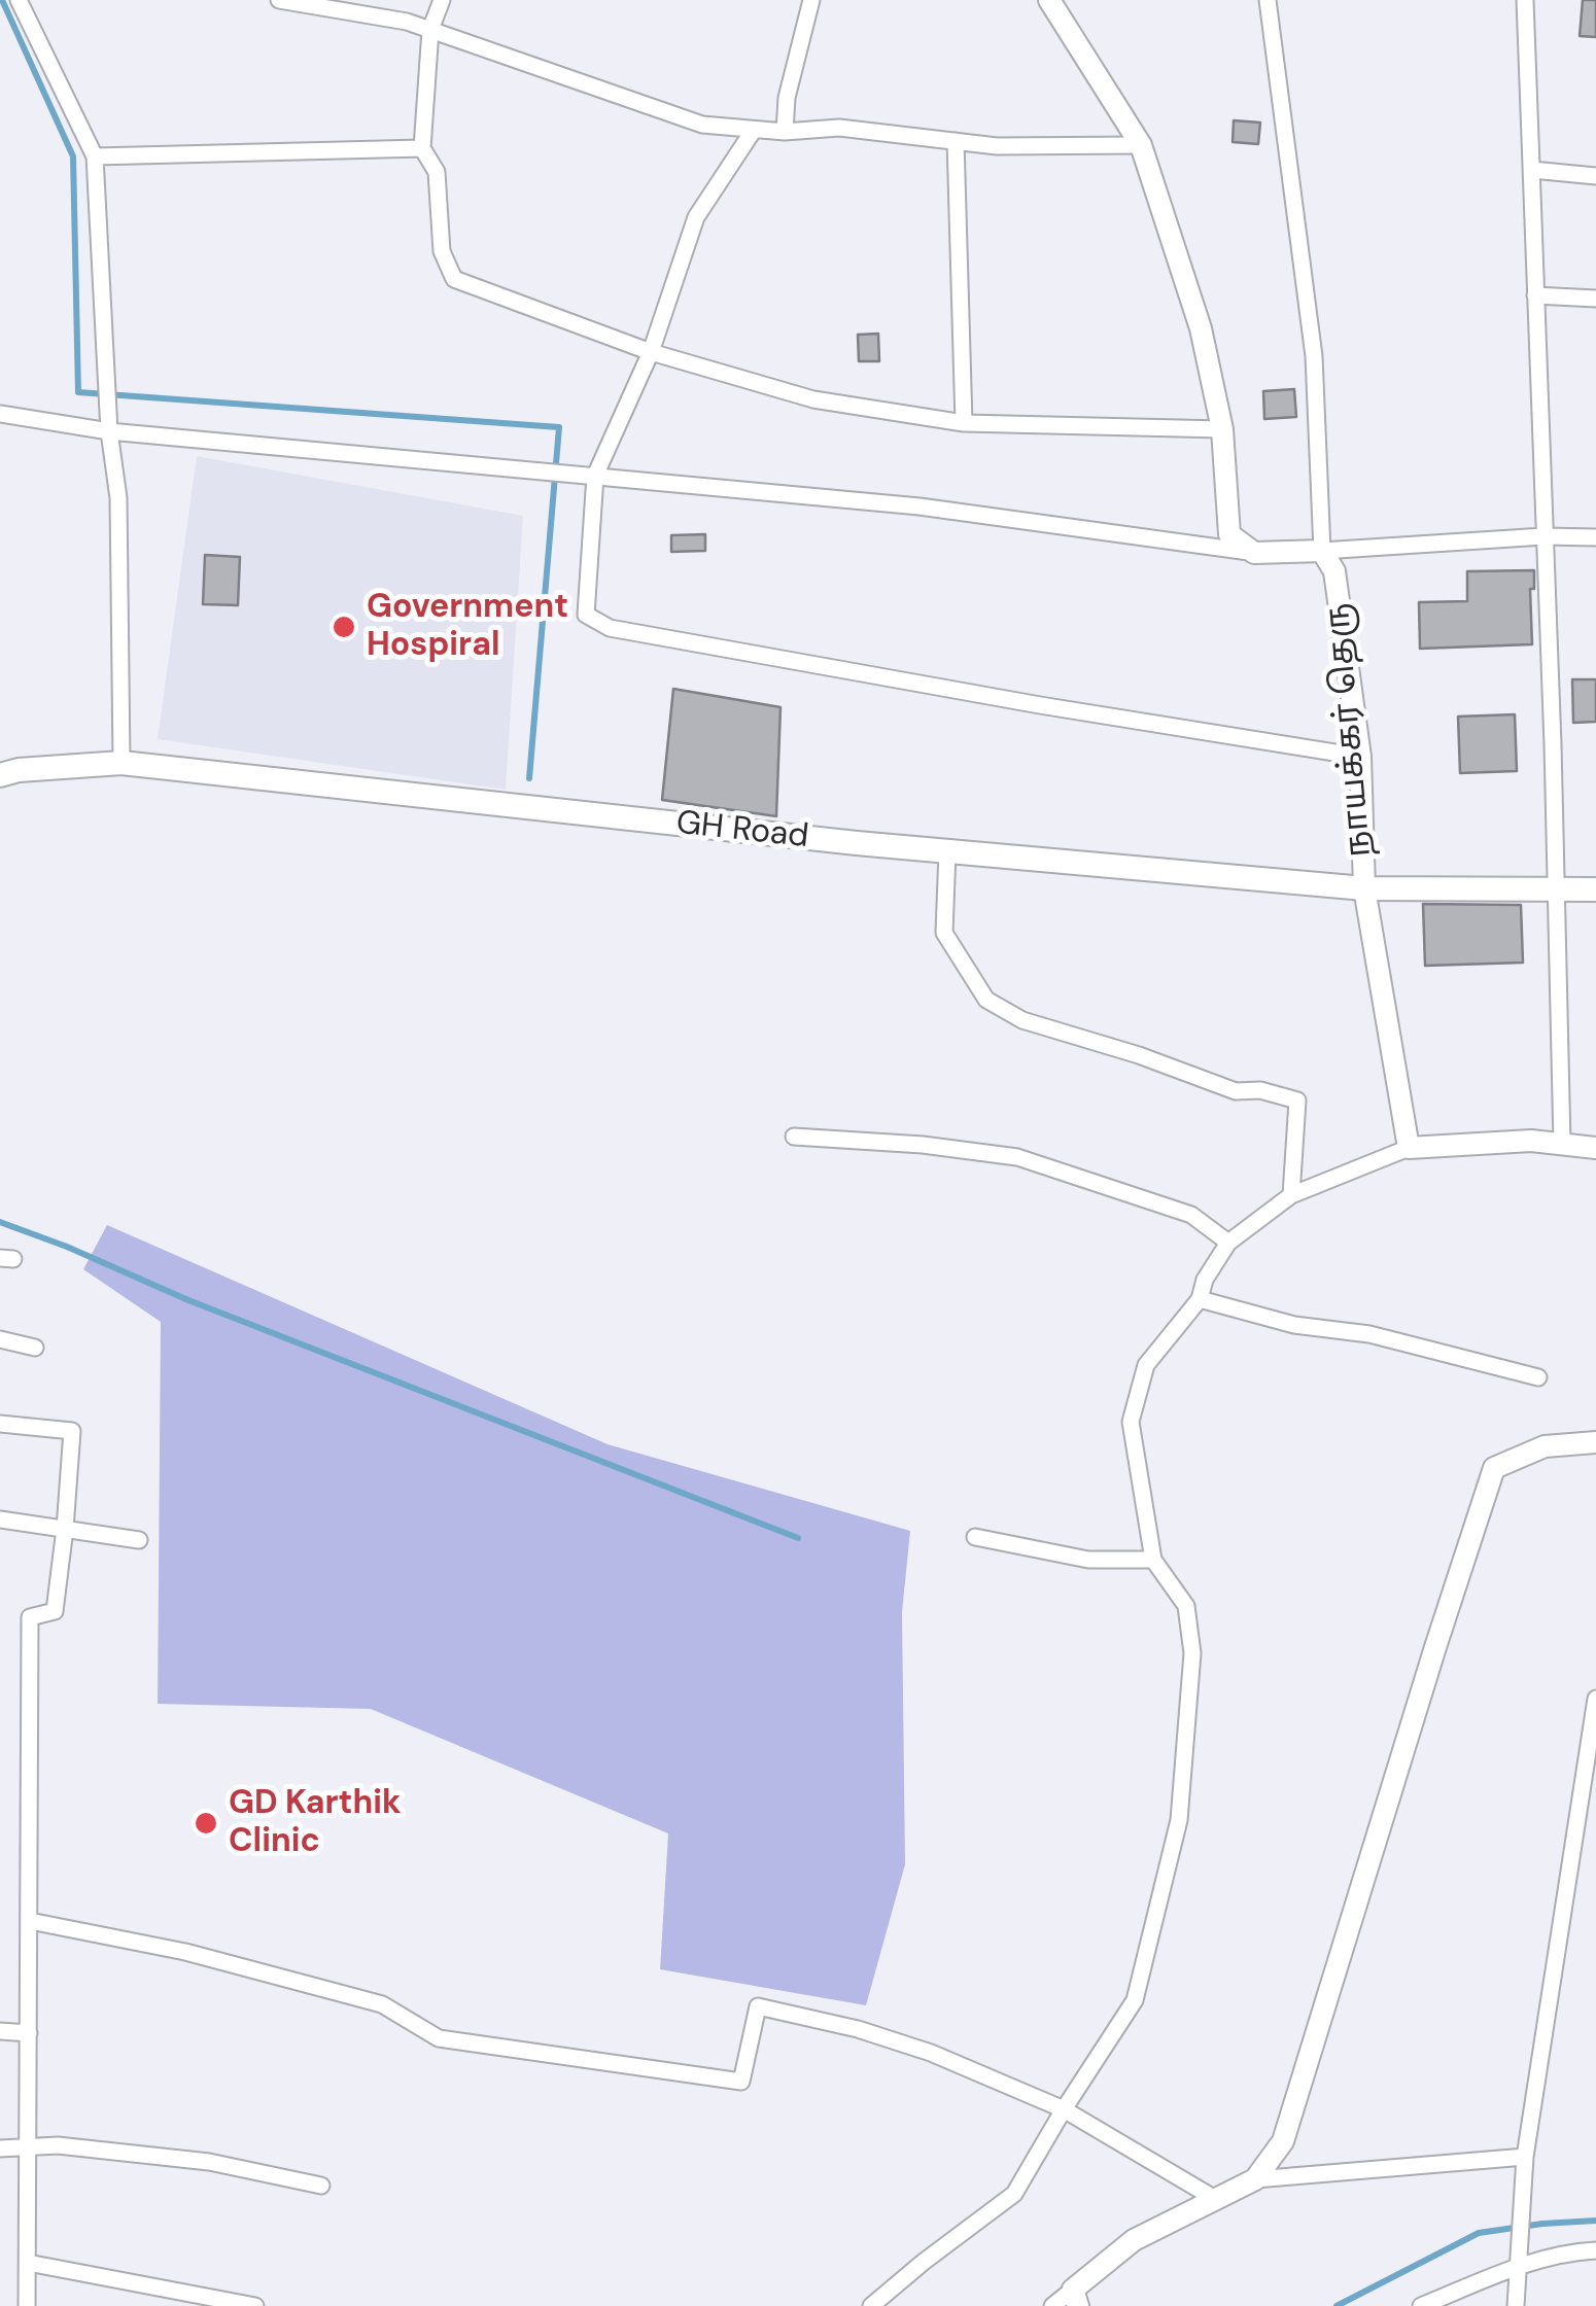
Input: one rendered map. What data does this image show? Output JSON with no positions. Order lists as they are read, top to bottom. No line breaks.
{"streets":{"main road":["GH Road"],"street":["நாயக்கர் தெரு"]},"crossings":[["நாயக்கர் தெரு","GH Road"]],"places":["Government Hospiral","GD Karthik Clinic"]}
